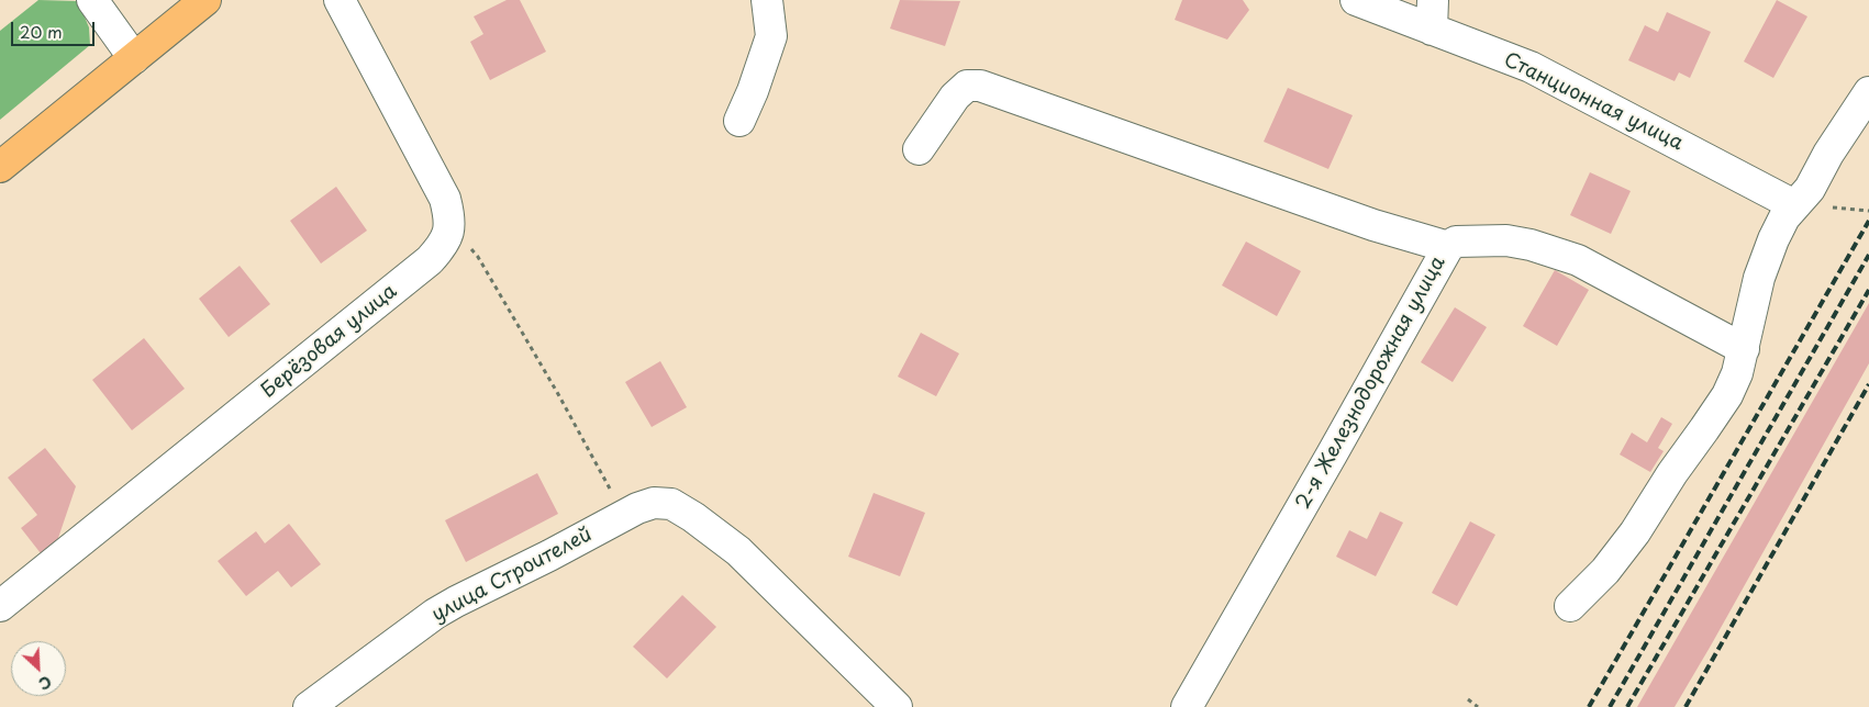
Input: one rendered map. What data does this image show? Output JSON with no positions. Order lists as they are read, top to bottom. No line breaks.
{"streets":{"street":["Станционная улица","Берёзовая улица","2-я Железнодорожная улица","улица Строителей"]},"scale_bar":"20 m","north":"bottom right"}
